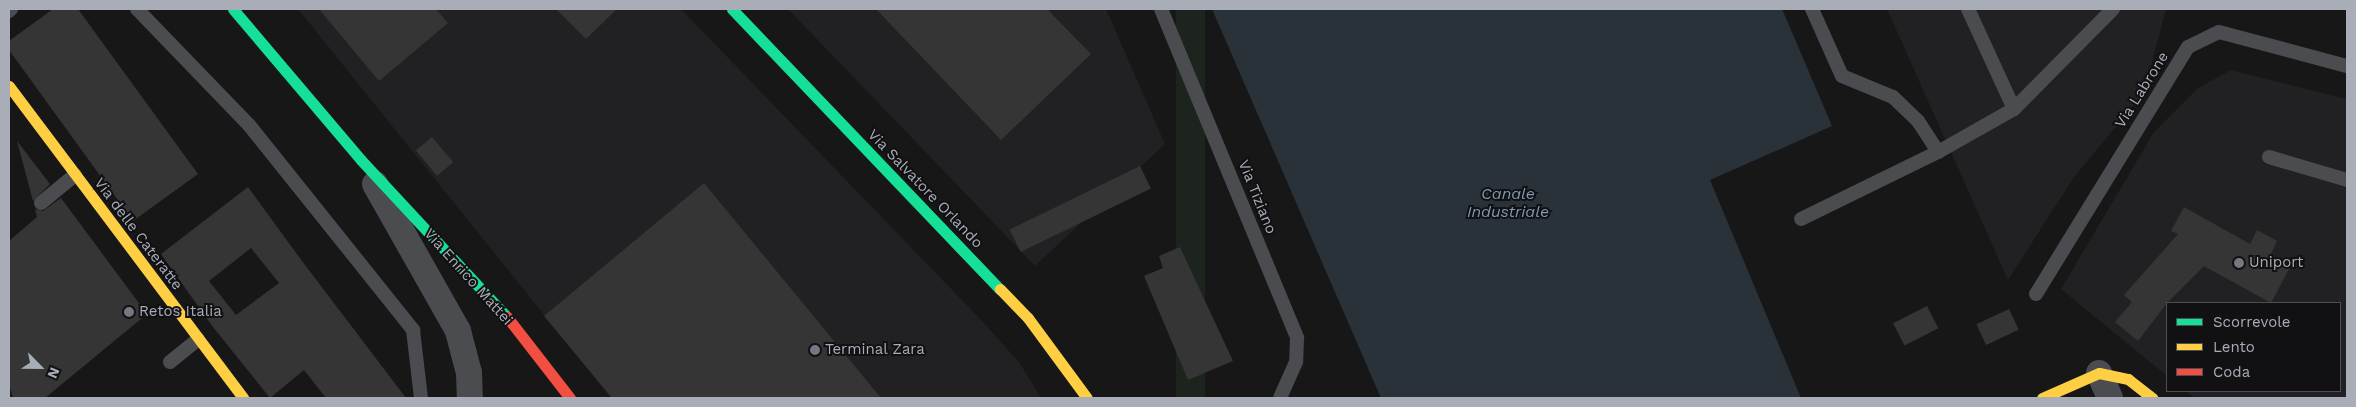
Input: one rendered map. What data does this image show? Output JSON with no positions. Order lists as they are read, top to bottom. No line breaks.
{"streets":{"street":["Via Salvatore Orlando","Via delle Cateratte","Via Enrico Mattei"],"lane":["Via Labrone","Via Tiziano"]},"water":["Canale Industriale"],"places":["Uniport","Retos Italia","Terminal Zara"],"legend":["Scorrevole","Lento","Coda"],"north":"bottom right"}
